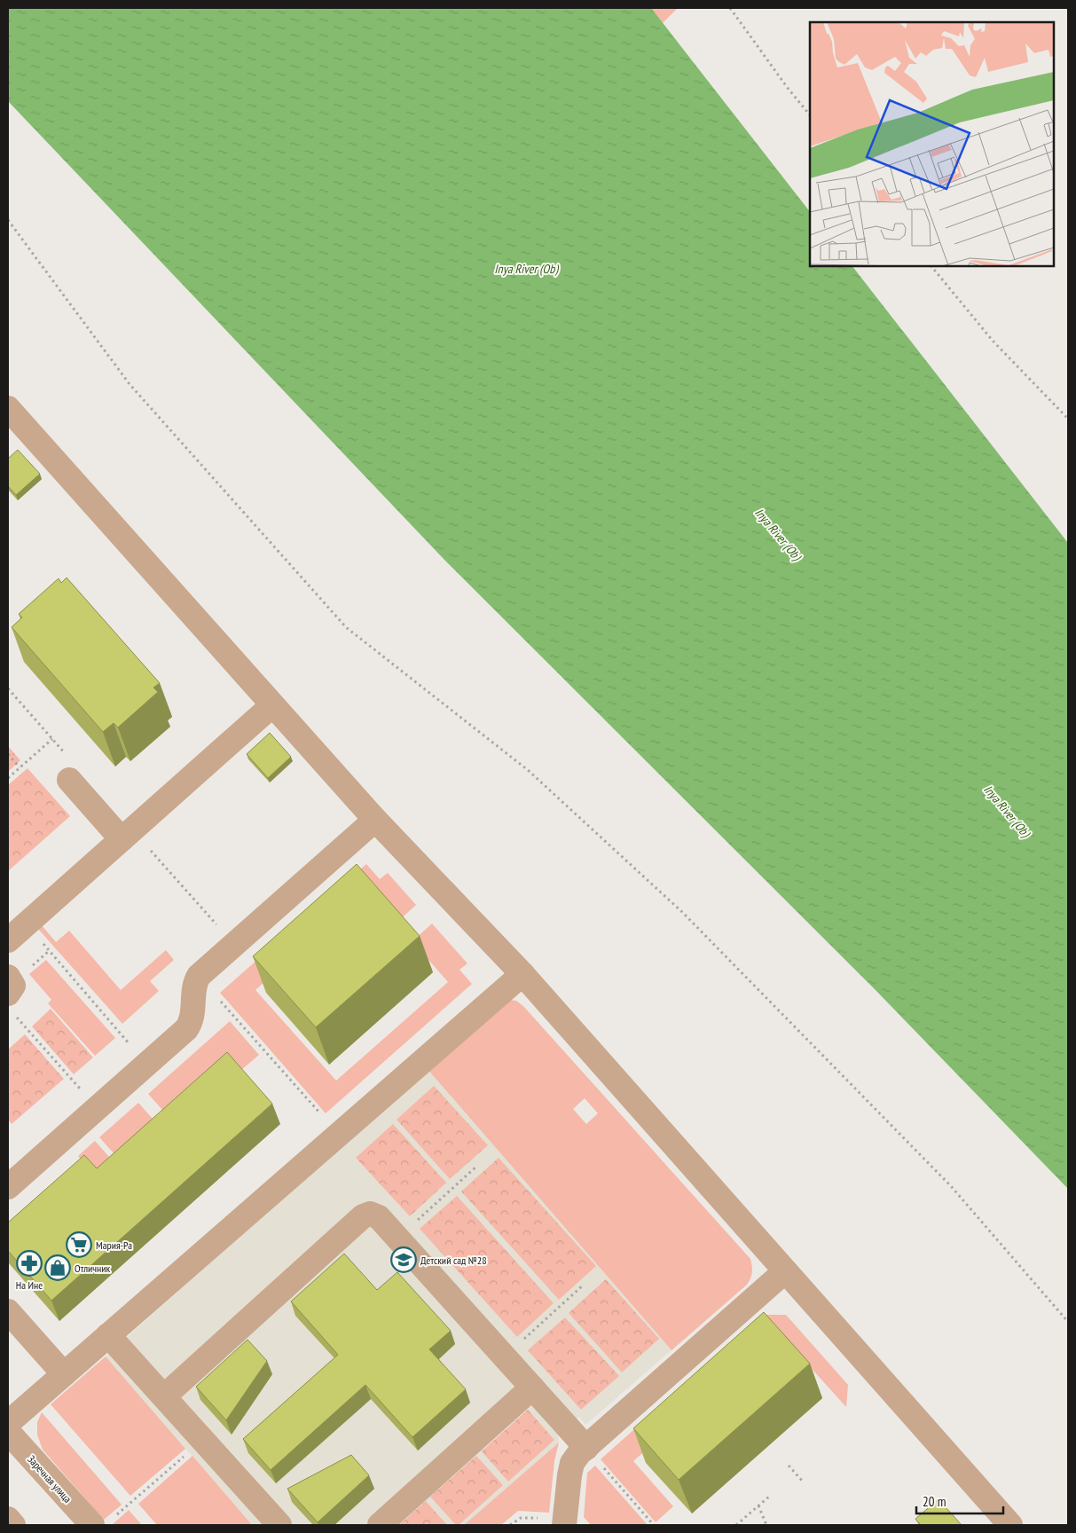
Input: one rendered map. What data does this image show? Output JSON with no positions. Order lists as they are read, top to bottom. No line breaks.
{"streets":{"street":["Заречная улица"]},"water":["Inya River (Ob)"],"places":{"supermarket":["Мария-Ра"],"school or university":["Детский сад №28"],"pharmacy":["На Ине"],"shop":["Отличник"]},"scale_bar":"20 m"}
